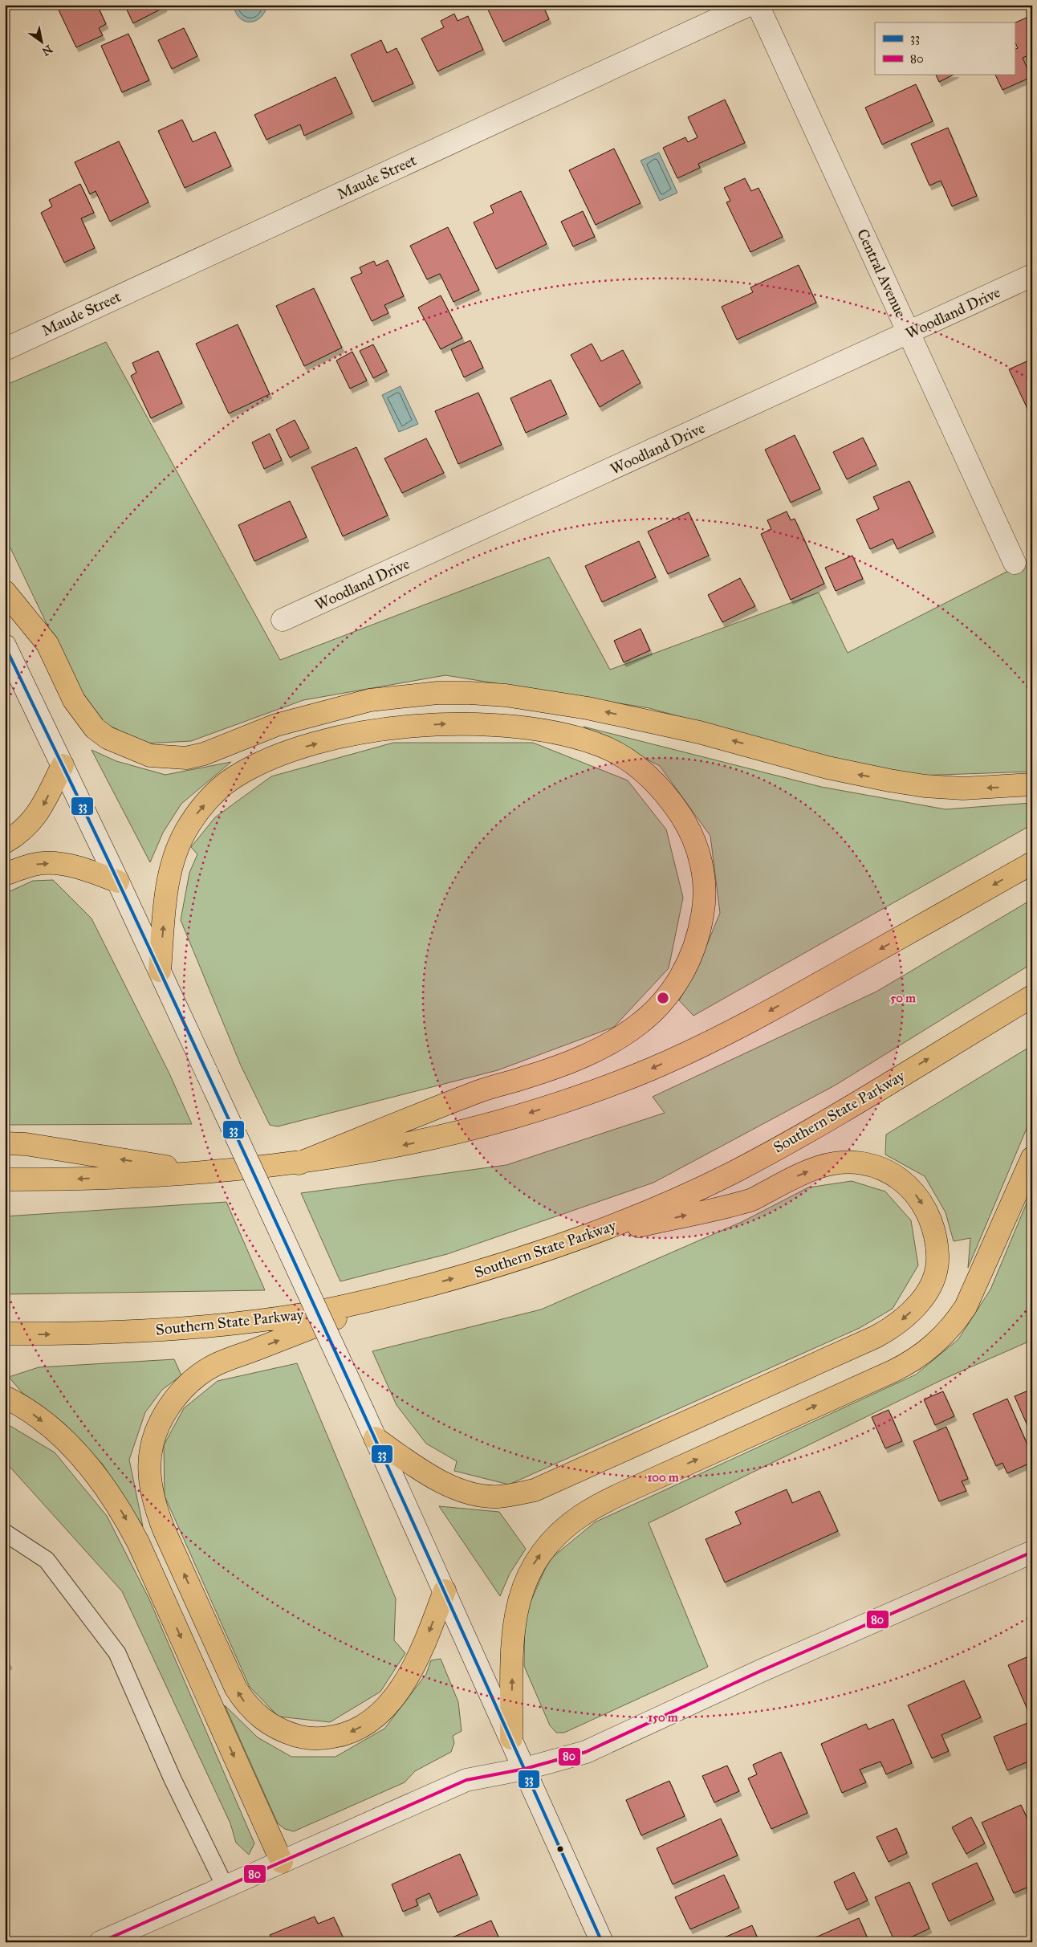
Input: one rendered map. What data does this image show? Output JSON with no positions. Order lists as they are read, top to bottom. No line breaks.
{"streets":{"highway":["Southern State Parkway"],"street":["Maude Street","Central Avenue","Woodland Drive"]},"crossings":[["Central Avenue","Woodland Drive"]],"lines":["transit line 33","transit line 80"],"legend":["33","80"],"north":"bottom right","rings":["50 m","100 m","150 m"]}
